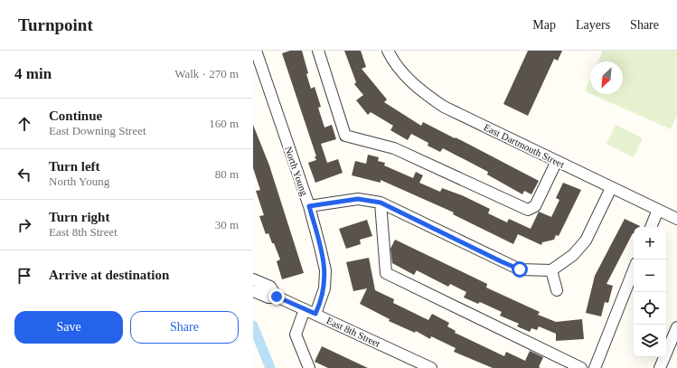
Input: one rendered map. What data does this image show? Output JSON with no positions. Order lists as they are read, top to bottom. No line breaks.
{"streets":{"street":["East Dartmouth Street","North Young","East 8th Street"]},"crossings":[["North Young","East 8th Street"]],"north":"bottom left","page":{"header":"Turnpoint","nav":["Map","Layers","Share"],"heading":["4 min","Walk · 270 m"],"list":[["Continue","East Downing Street","160 m"],["Turn left","North Young","80 m"],["Turn right","East 8th Street","30 m"],"Arrive at destination"],"map_buttons":["+","−"],"buttons":["Save","Share"]}}
